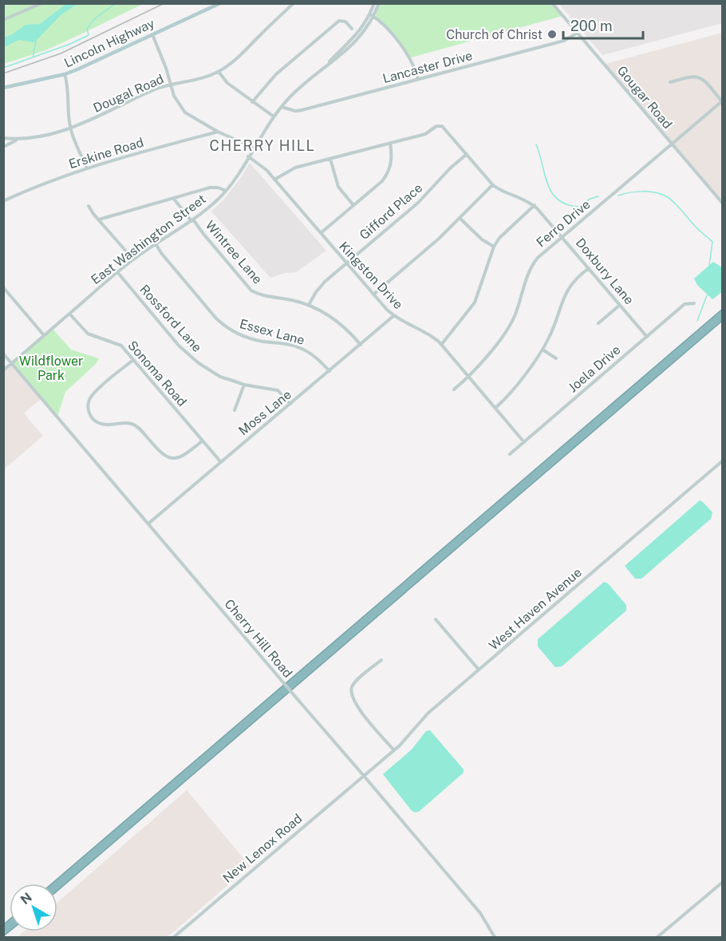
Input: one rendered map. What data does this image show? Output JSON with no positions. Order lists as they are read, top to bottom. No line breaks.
{"streets":{"main road":["Lincoln Highway"],"street":["Lancaster Drive","Dougal Road","Gougar Road","Erskine Road","Gifford Place","Ferro Drive","East Washington Street","Wintree Lane","Doxbury Lane","Kingston Drive","Rossford Lane","Essex Lane","Joela Drive","Sonoma Road","Moss Lane","West Haven Avenue","Cherry Hill Road","New Lenox Road"]},"crossings":[["Lancaster Drive","Gougar Road"],["Lancaster Drive","East Washington Street"],["Gougar Road","Ferro Drive"],["Gifford Place","Wintree Lane"],["Gifford Place","Doxbury Lane"],["Gifford Place","Kingston Drive"],["Ferro Drive","Doxbury Lane"],["Ferro Drive","Kingston Drive"],["East Washington Street","Wintree Lane"],["East Washington Street","Kingston Drive"],["East Washington Street","Rossford Lane"],["East Washington Street","Essex Lane"],["East Washington Street","Sonoma Road"],["East Washington Street","Cherry Hill Road"],["Wintree Lane","Moss Lane"],["Doxbury Lane","Joela Drive"],["Kingston Drive","Joela Drive"],["Kingston Drive","Moss Lane"],["Rossford Lane","Moss Lane"],["Essex Lane","Moss Lane"],["Sonoma Road","Moss Lane"],["Moss Lane","Cherry Hill Road"],["West Haven Avenue","Cherry Hill Road"],["West Haven Avenue","New Lenox Road"],["Cherry Hill Road","New Lenox Road"]],"districts":["CHERRY HILL"],"parks":["Wildflower Park"],"places":["Church of Christ"],"scale_bar":"200 m","north":"top left"}
